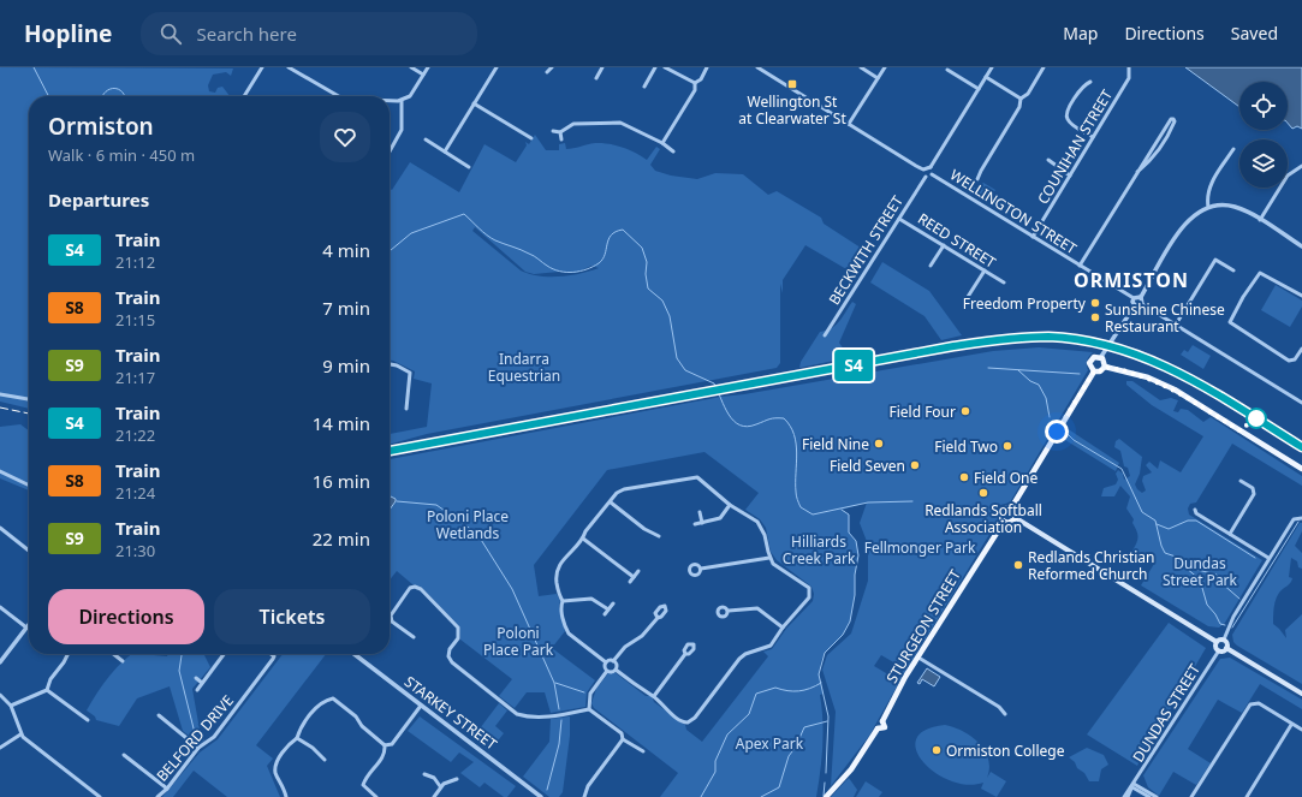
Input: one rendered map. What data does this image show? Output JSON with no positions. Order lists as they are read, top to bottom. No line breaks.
{"streets":{"main road":["STURGEON STREET"],"street":["COUNIHAN STREET","WELLINGTON STREET","REED STREET","BECKWITH STREET","STARKEY STREET","DUNDAS STREET","BELFORD DRIVE"]},"crossings":[["COUNIHAN STREET","WELLINGTON STREET"],["WELLINGTON STREET","BECKWITH STREET"],["REED STREET","BECKWITH STREET"]],"districts":["ORMISTON"],"parks":["Indarra Equestrian","Poloni Place Wetlands","Hilliards Creek Park","Fellmonger Park","Dundas Street Park","Poloni Place Park","Apex Park"],"places":{"transit":["Wellington St at Clearwater St"],"other":["Freedom Property","Sunshine Chinese Restaurant","Field Four","Field Nine","Field Two","Field Seven","Field One","Redlands Softball Association","Redlands Christian Reformed Church","Ormiston College"]},"page":{"header":"Hopline","search":"Search here","nav":["Map","Directions","Saved"],"on_map":"S4","heading":[["Ormiston","Walk · 6 min · 450 m"],"Departures"],"list":[{"mark":"S4","name":"Train","note":"21:12","value":"4 min"},{"mark":"S8","name":"Train","note":"21:15","value":"7 min"},{"mark":"S9","name":"Train","note":"21:17","value":"9 min"},{"mark":"S4","name":"Train","note":"21:22","value":"14 min"},{"mark":"S8","name":"Train","note":"21:24","value":"16 min"},{"mark":"S9","name":"Train","note":"21:30","value":"22 min"}],"buttons":["Directions","Tickets"]}}
